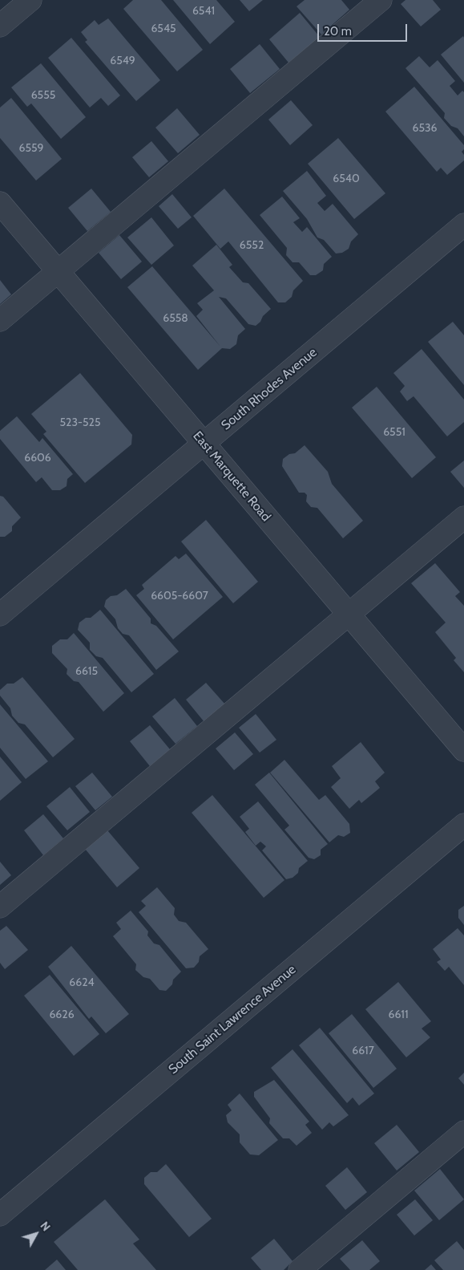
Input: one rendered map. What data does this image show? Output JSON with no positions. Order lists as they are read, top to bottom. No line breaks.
{"streets":{"street":["South Rhodes Avenue","East Marquette Road","South Saint Lawrence Avenue"]},"crossings":[["South Rhodes Avenue","East Marquette Road"]],"house_numbers":["6541","6545","6549","6555","6536","6559","6540","6552","6558","523-525","6551","6606","6605-6607","6615","6624","6626","6611","6617"],"scale_bar":"20 m","north":"top right"}
